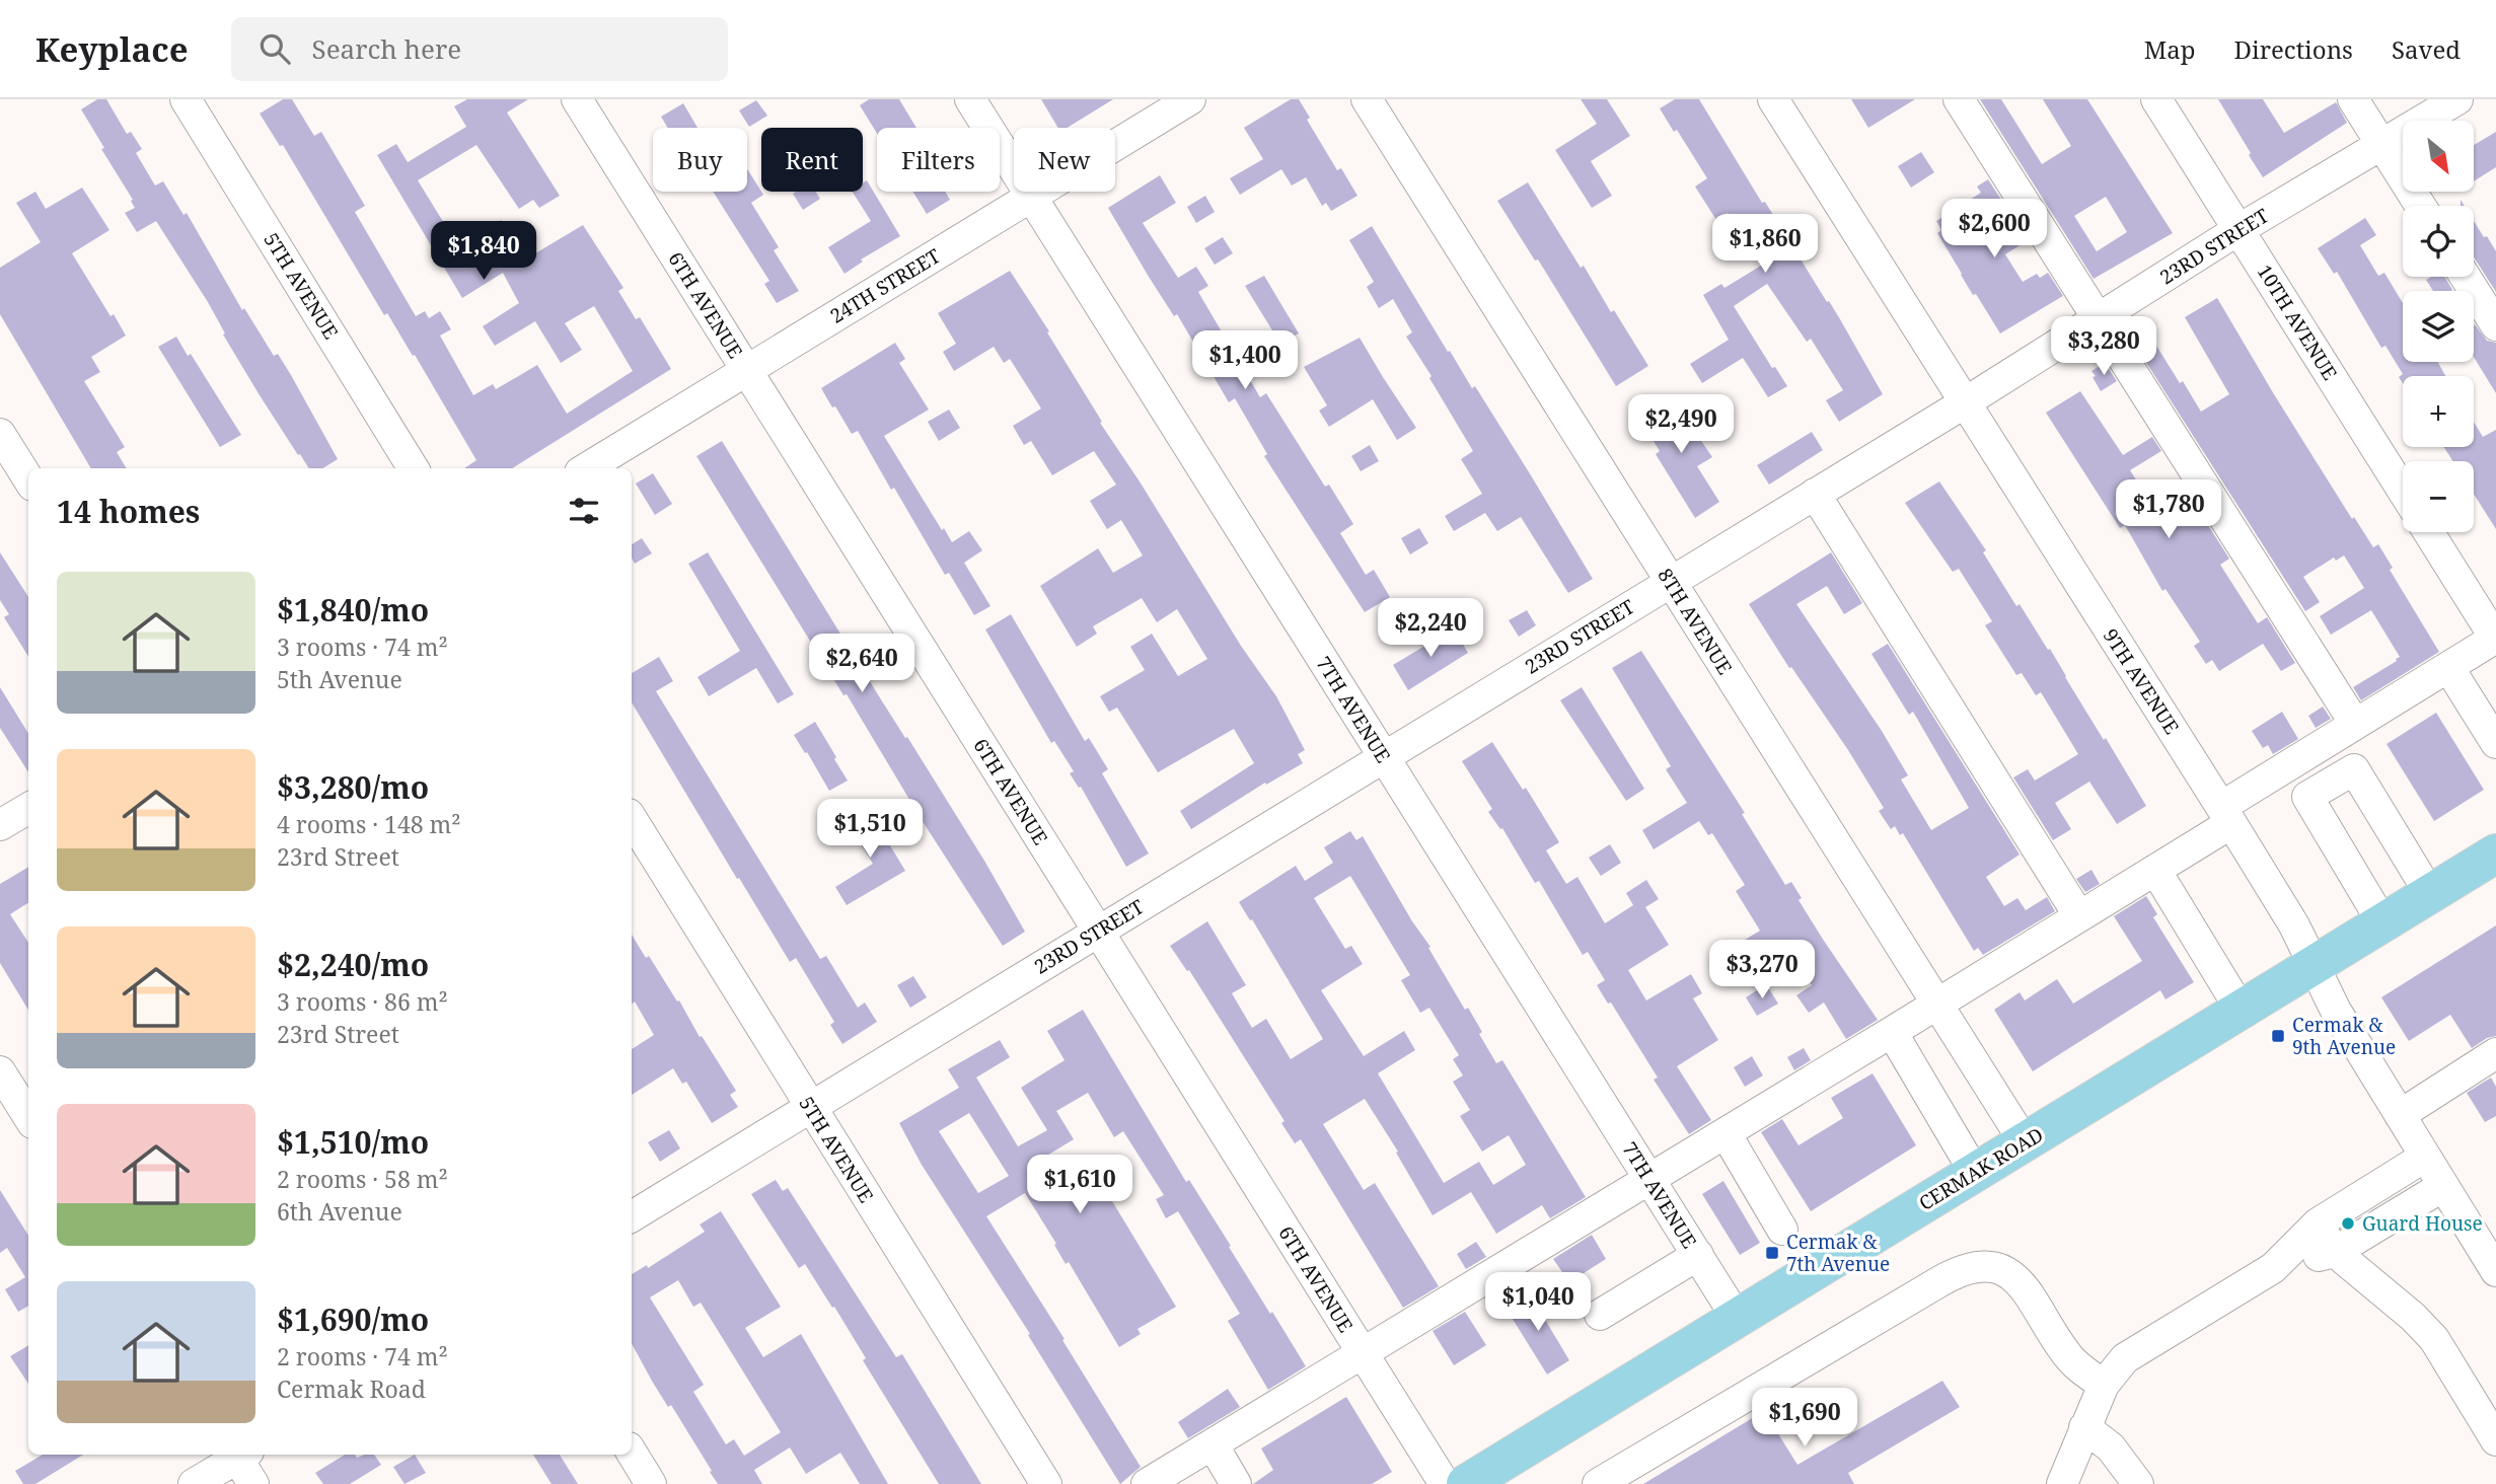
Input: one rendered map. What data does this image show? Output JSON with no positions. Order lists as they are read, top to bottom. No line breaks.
{"streets":{"main road":["CERMAK ROAD"],"street":["23RD STREET","5TH AVENUE","24TH STREET","6TH AVENUE","10TH AVENUE","8TH AVENUE","9TH AVENUE","7TH AVENUE"]},"crossings":[["23RD STREET","5TH AVENUE"],["23RD STREET","6TH AVENUE"],["23RD STREET","10TH AVENUE"],["23RD STREET","8TH AVENUE"],["23RD STREET","9TH AVENUE"],["23RD STREET","7TH AVENUE"],["24TH STREET","6TH AVENUE"],["24TH STREET","7TH AVENUE"],["8TH AVENUE","CERMAK ROAD"],["9TH AVENUE","CERMAK ROAD"],["7TH AVENUE","CERMAK ROAD"]],"places":{"transit":["Cermak & 9th Avenue","Cermak & 7th Avenue"],"other":["Guard House"]},"north":"bottom right","page":{"header":"Keyplace","search":"Search here","nav":["Map","Directions","Saved"],"map_buttons":["+","−"],"chip":["Buy","Rent","Filters","New"],"price":["$2,600","$1,860","$1,840","$3,280","$1,400","$2,490","$1,780","$2,240","$2,640","$1,510","$3,270","$1,610","$1,040","$1,690"],"heading":"14 homes","list":[{"name":"$1,840/mo","note":"3 rooms · 74 m² · 5th Avenue"},{"name":"$3,280/mo","note":"4 rooms · 148 m² · 23rd Street"},{"name":"$2,240/mo","note":"3 rooms · 86 m² · 23rd Street"},{"name":"$1,510/mo","note":"2 rooms · 58 m² · 6th Avenue"},{"name":"$1,690/mo","note":"2 rooms · 74 m² · Cermak Road"}]}}
